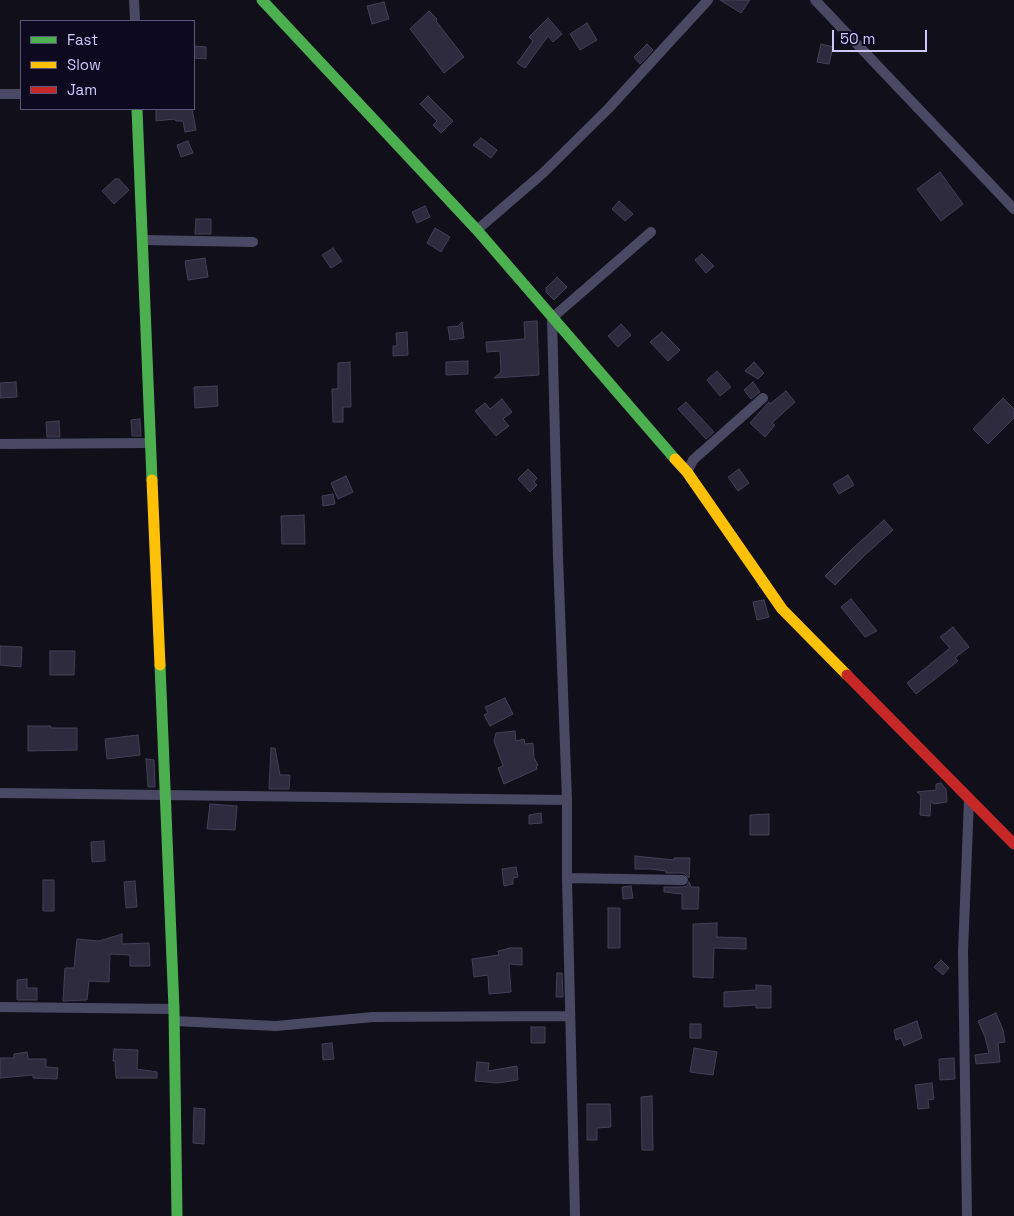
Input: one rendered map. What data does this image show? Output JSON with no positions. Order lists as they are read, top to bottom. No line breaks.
{"legend":["Fast","Slow","Jam"],"scale_bar":"50 m"}
